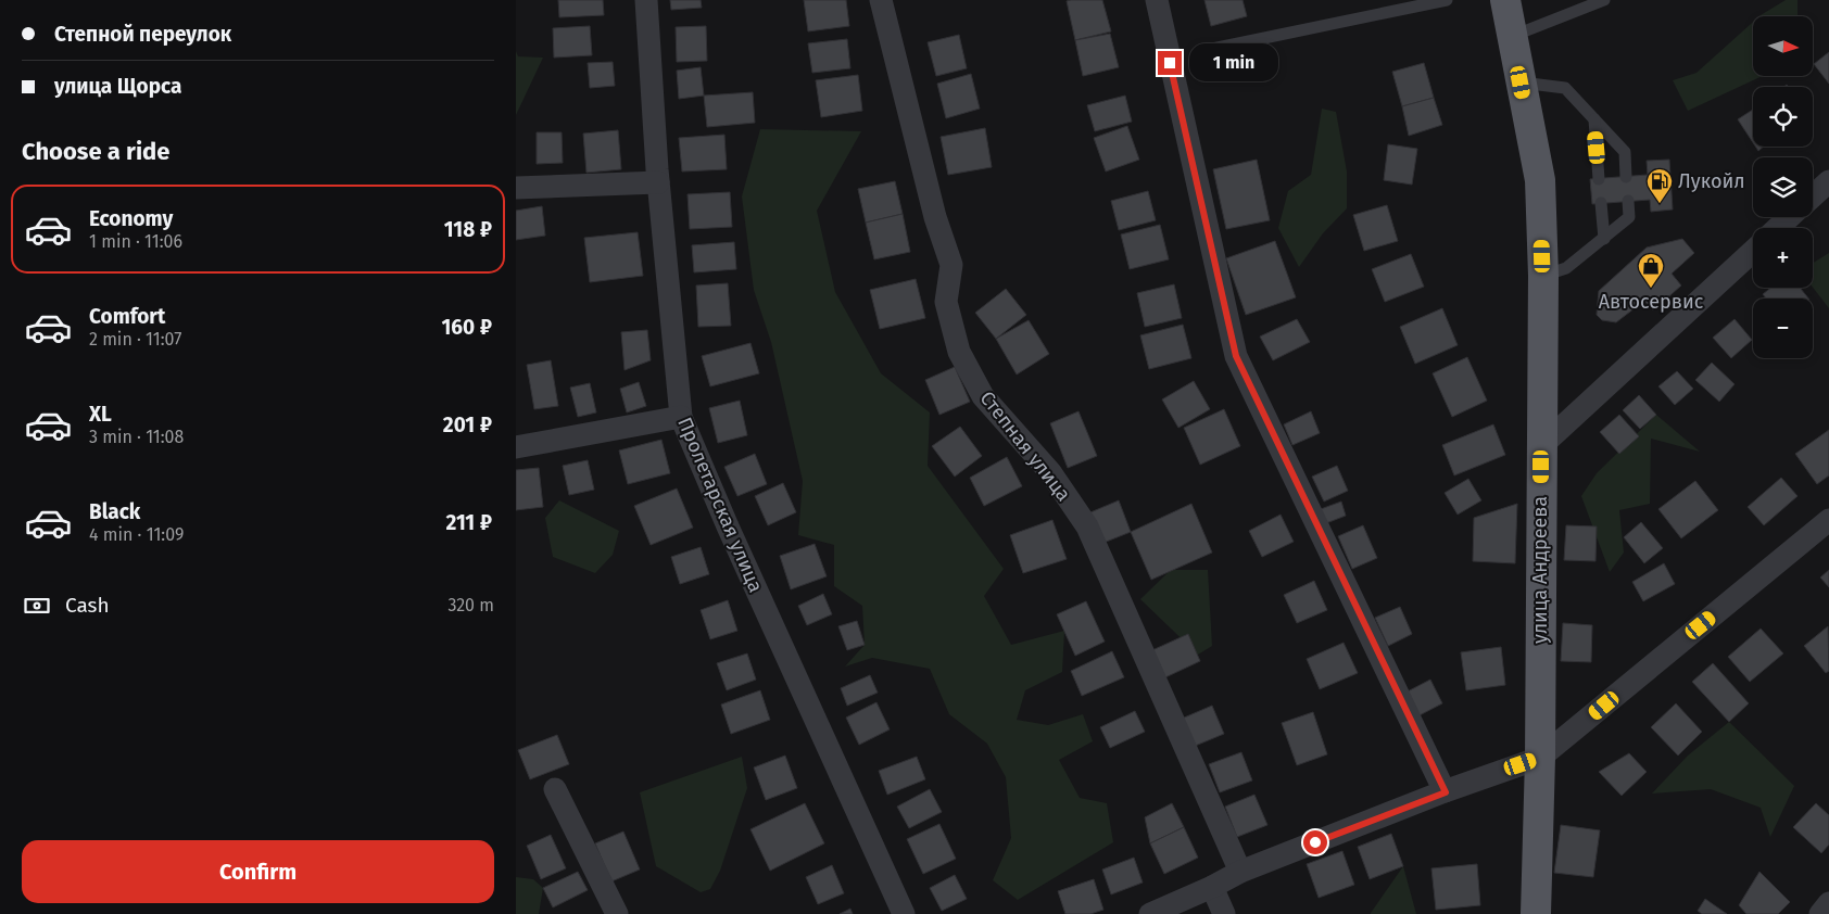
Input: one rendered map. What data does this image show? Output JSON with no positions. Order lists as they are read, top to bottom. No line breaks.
{"streets":{"main road":["улица Андреева"],"street":["Степная улица","Пролетарская улица"]},"places":{"fuel station":["Лукойл"],"shop":["Автосервис"]},"north":"right","page":{"banner":["Степной переулок","улица Щорса"],"map_buttons":["+","−"],"bubble":"1 min","heading":"Choose a ride","list":[{"name":"Economy","note":"1 min · 11:06","value":"118 ₽"},{"name":"Comfort","note":"2 min · 11:07","value":"160 ₽"},{"name":"XL","note":"3 min · 11:08","value":"201 ₽"},{"name":"Black","note":"4 min · 11:09","value":"211 ₽"}],"pay":["Cash","320 m"],"buttons":"Confirm"}}
